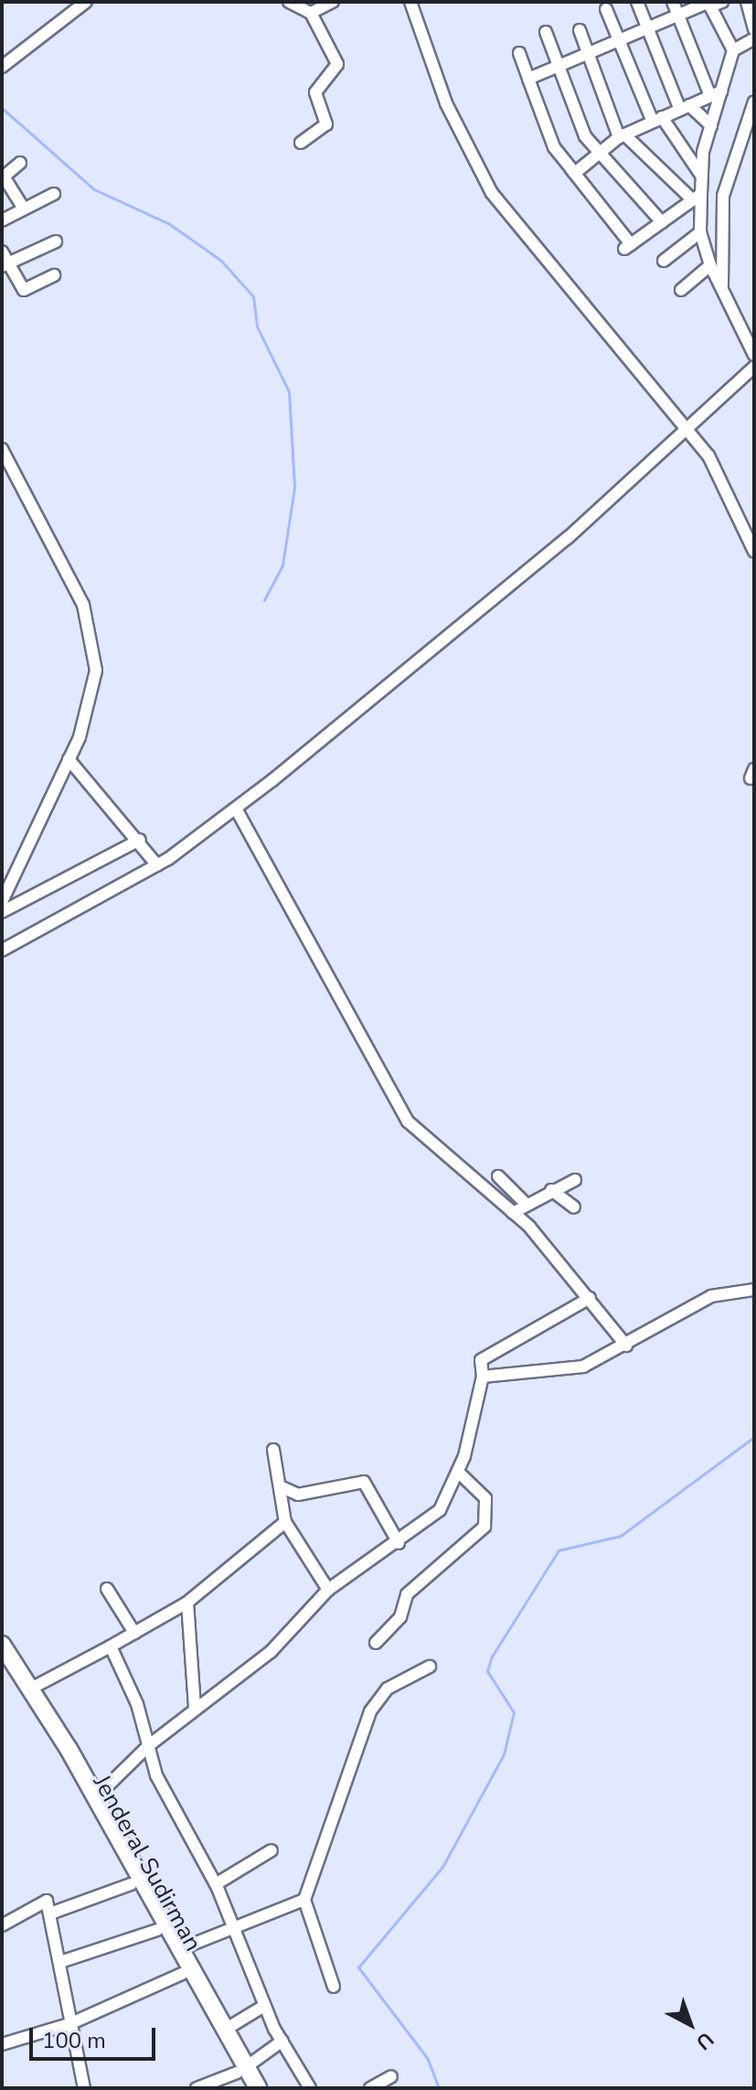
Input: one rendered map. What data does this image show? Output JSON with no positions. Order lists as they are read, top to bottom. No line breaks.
{"streets":{"highway":["Jenderal Sudirman"]},"scale_bar":"100 m","north":"bottom right"}
